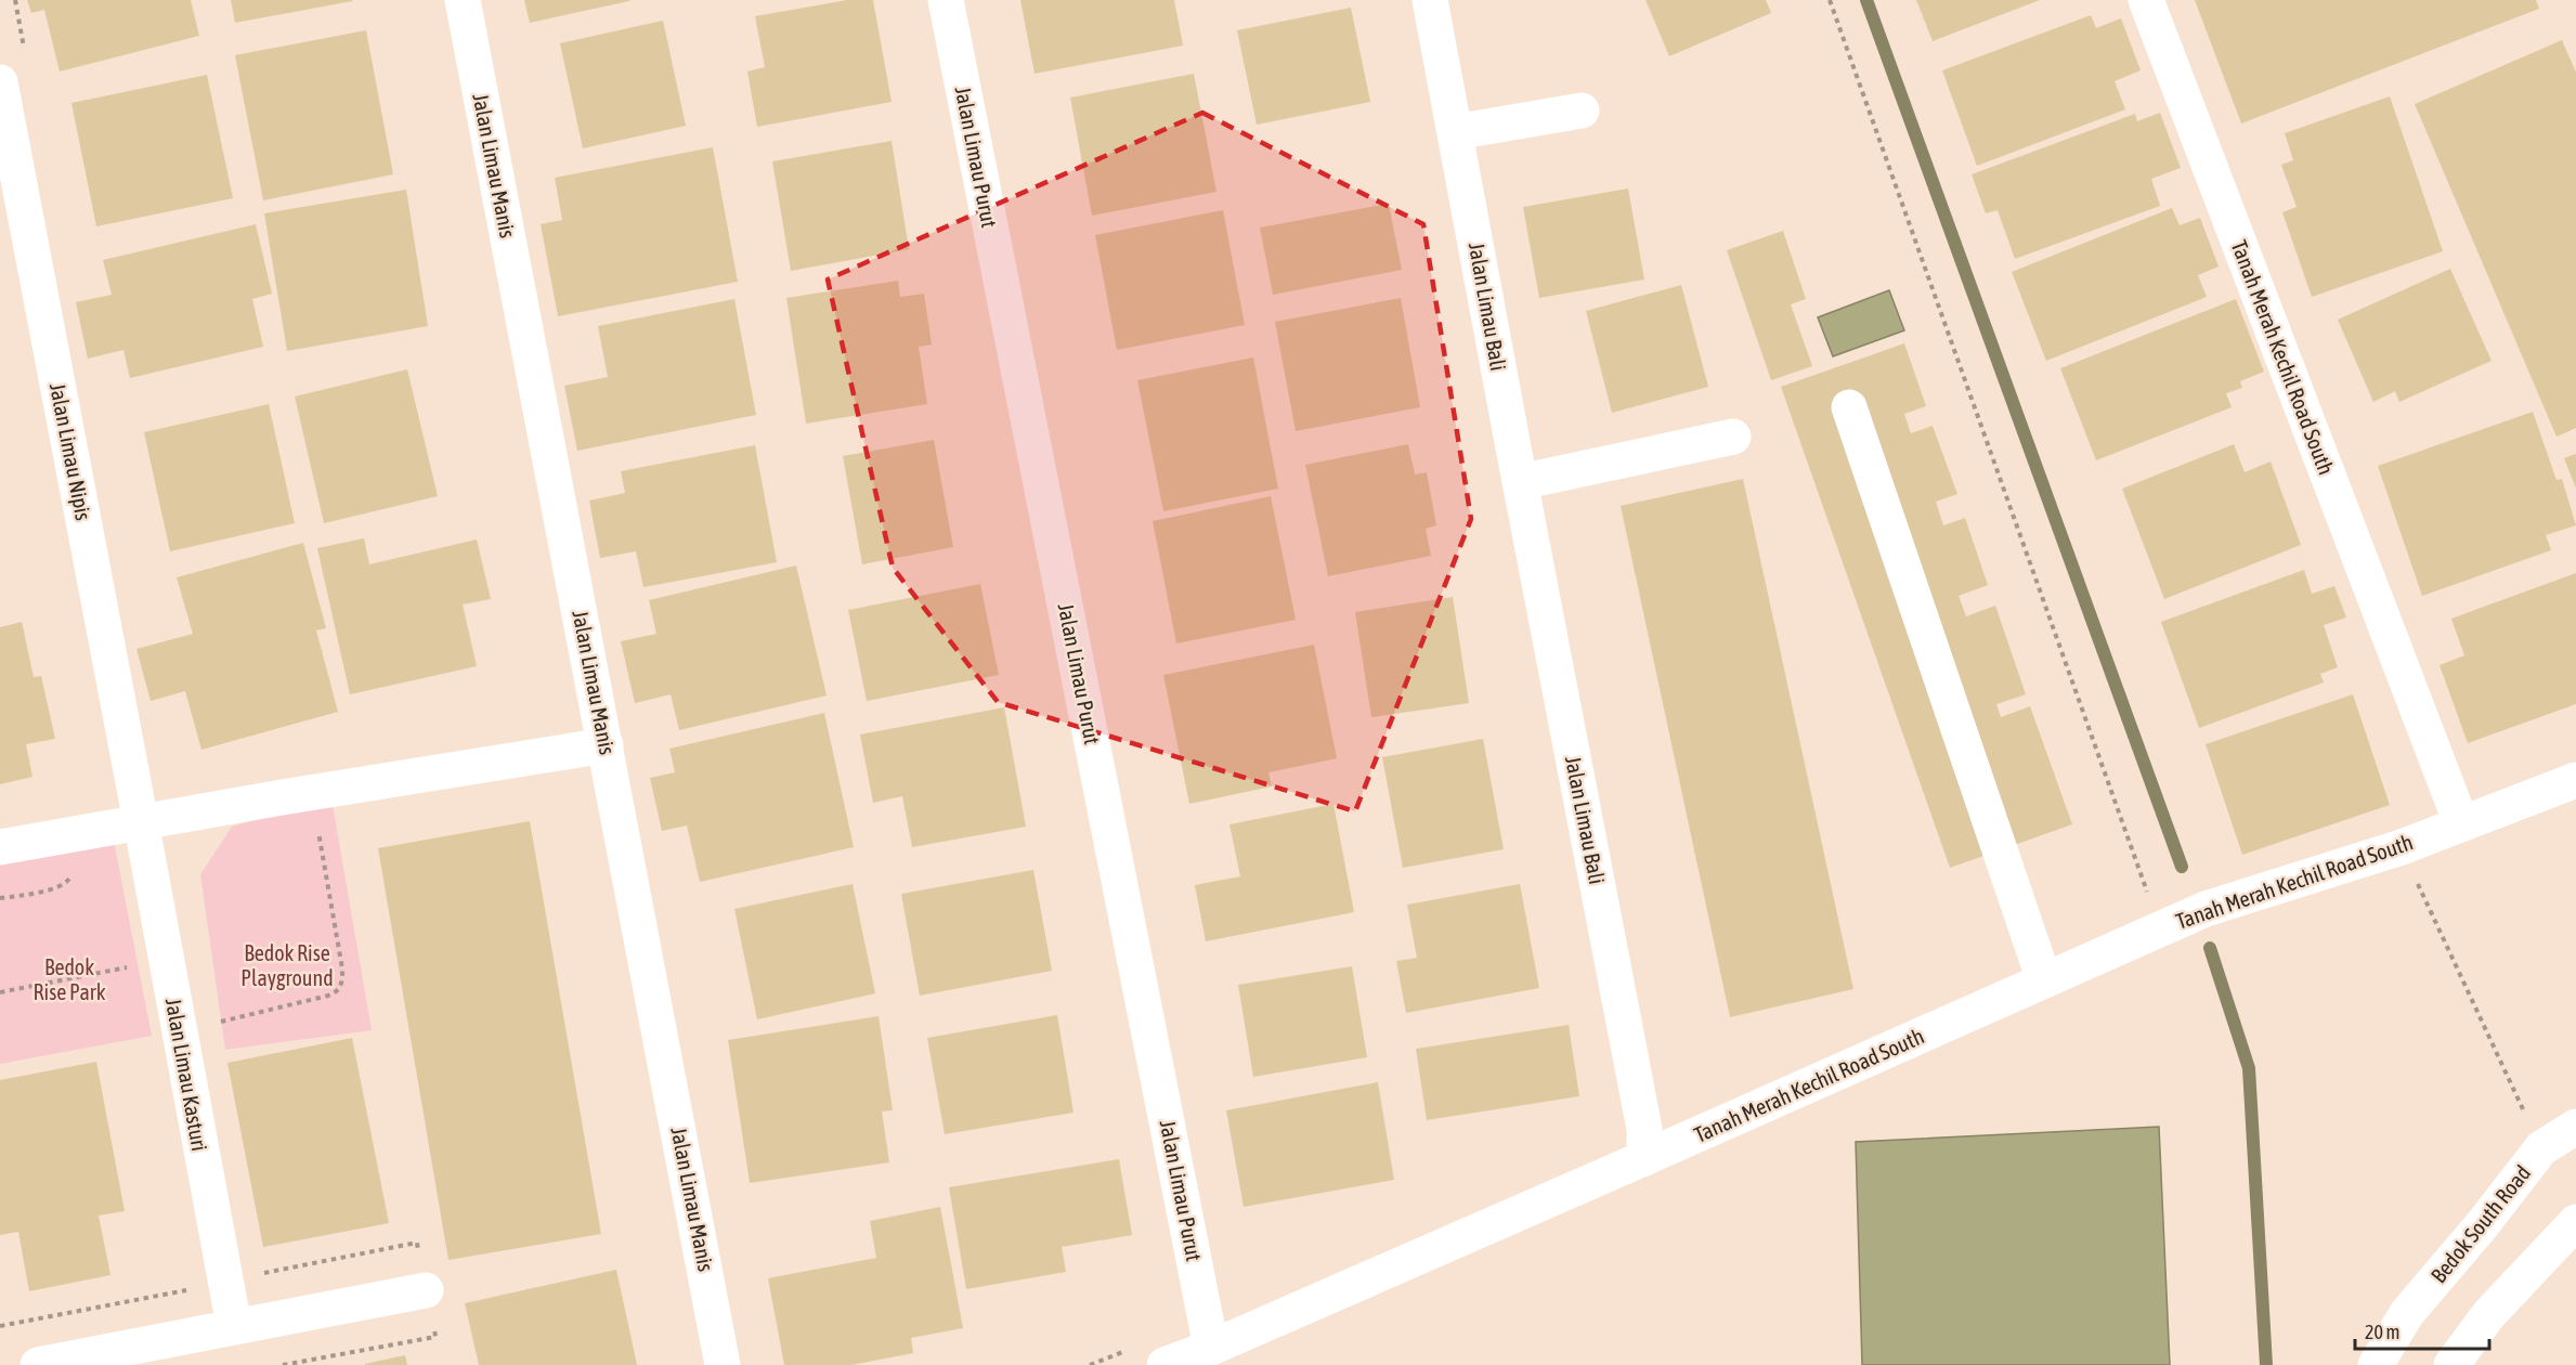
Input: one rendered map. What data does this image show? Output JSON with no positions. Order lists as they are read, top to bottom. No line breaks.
{"streets":{"street":["Jalan Limau Purut","Jalan Limau Manis","Jalan Limau Bali","Tanah Merah Kechil Road South","Jalan Limau Nipis","Jalan Limau Kasturi","Bedok South Road"]},"crossings":[["Jalan Limau Purut","Tanah Merah Kechil Road South"],["Jalan Limau Bali","Tanah Merah Kechil Road South"],["Jalan Limau Nipis","Jalan Limau Kasturi"]],"parks":["Bedok Rise Playground","Bedok Rise Park"],"scale_bar":"20 m"}
